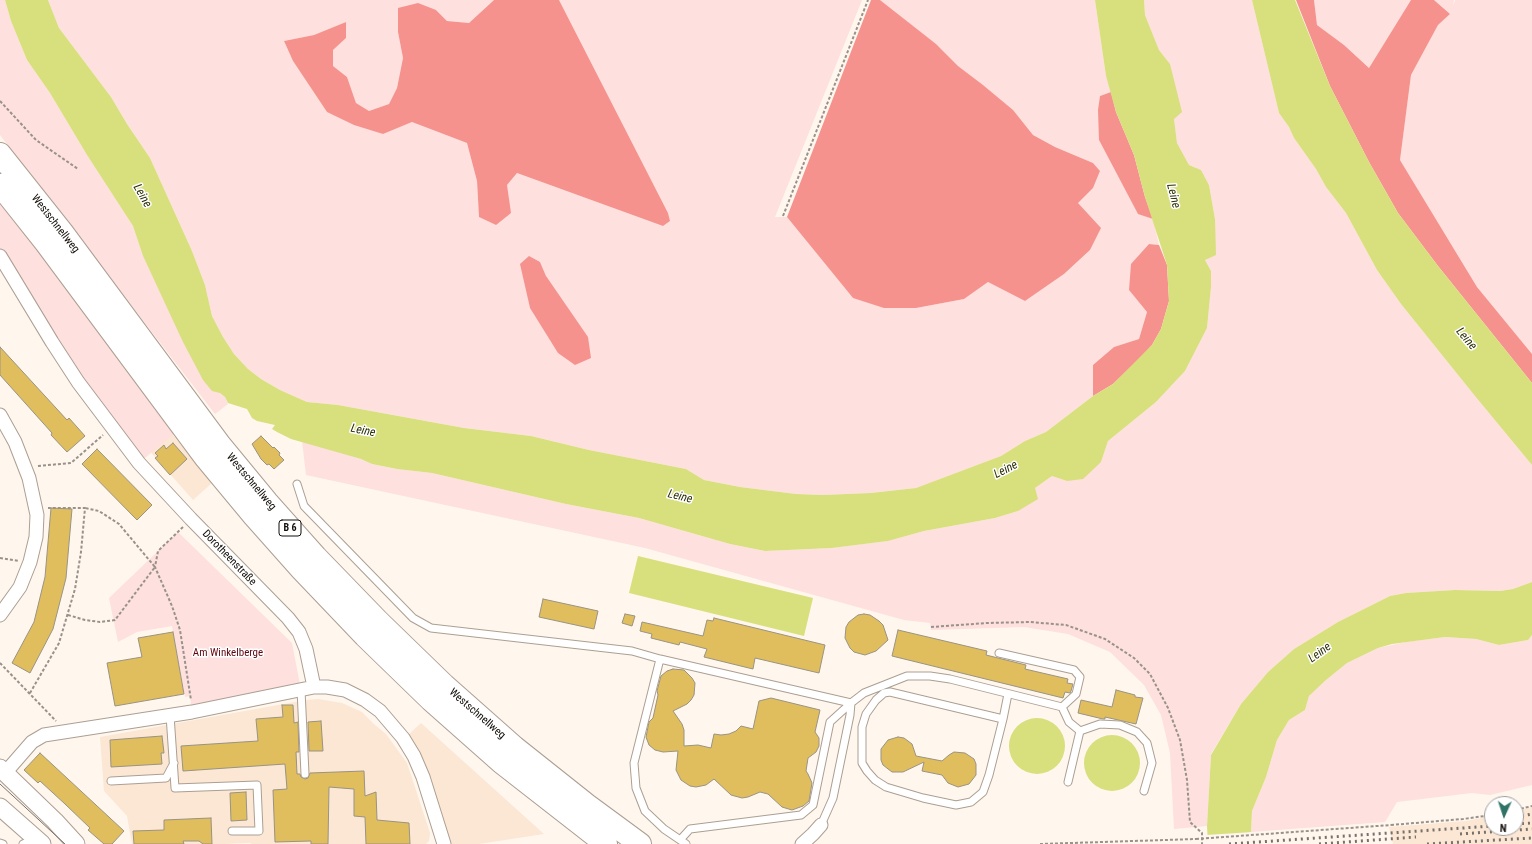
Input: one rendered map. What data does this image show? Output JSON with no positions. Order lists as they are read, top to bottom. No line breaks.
{"streets":{"highway":["Westschnellweg","B 6"],"street":["Dorotheenstraße"]},"water":["Leine"],"parks":["Am Winkelberge"],"north":"bottom"}
